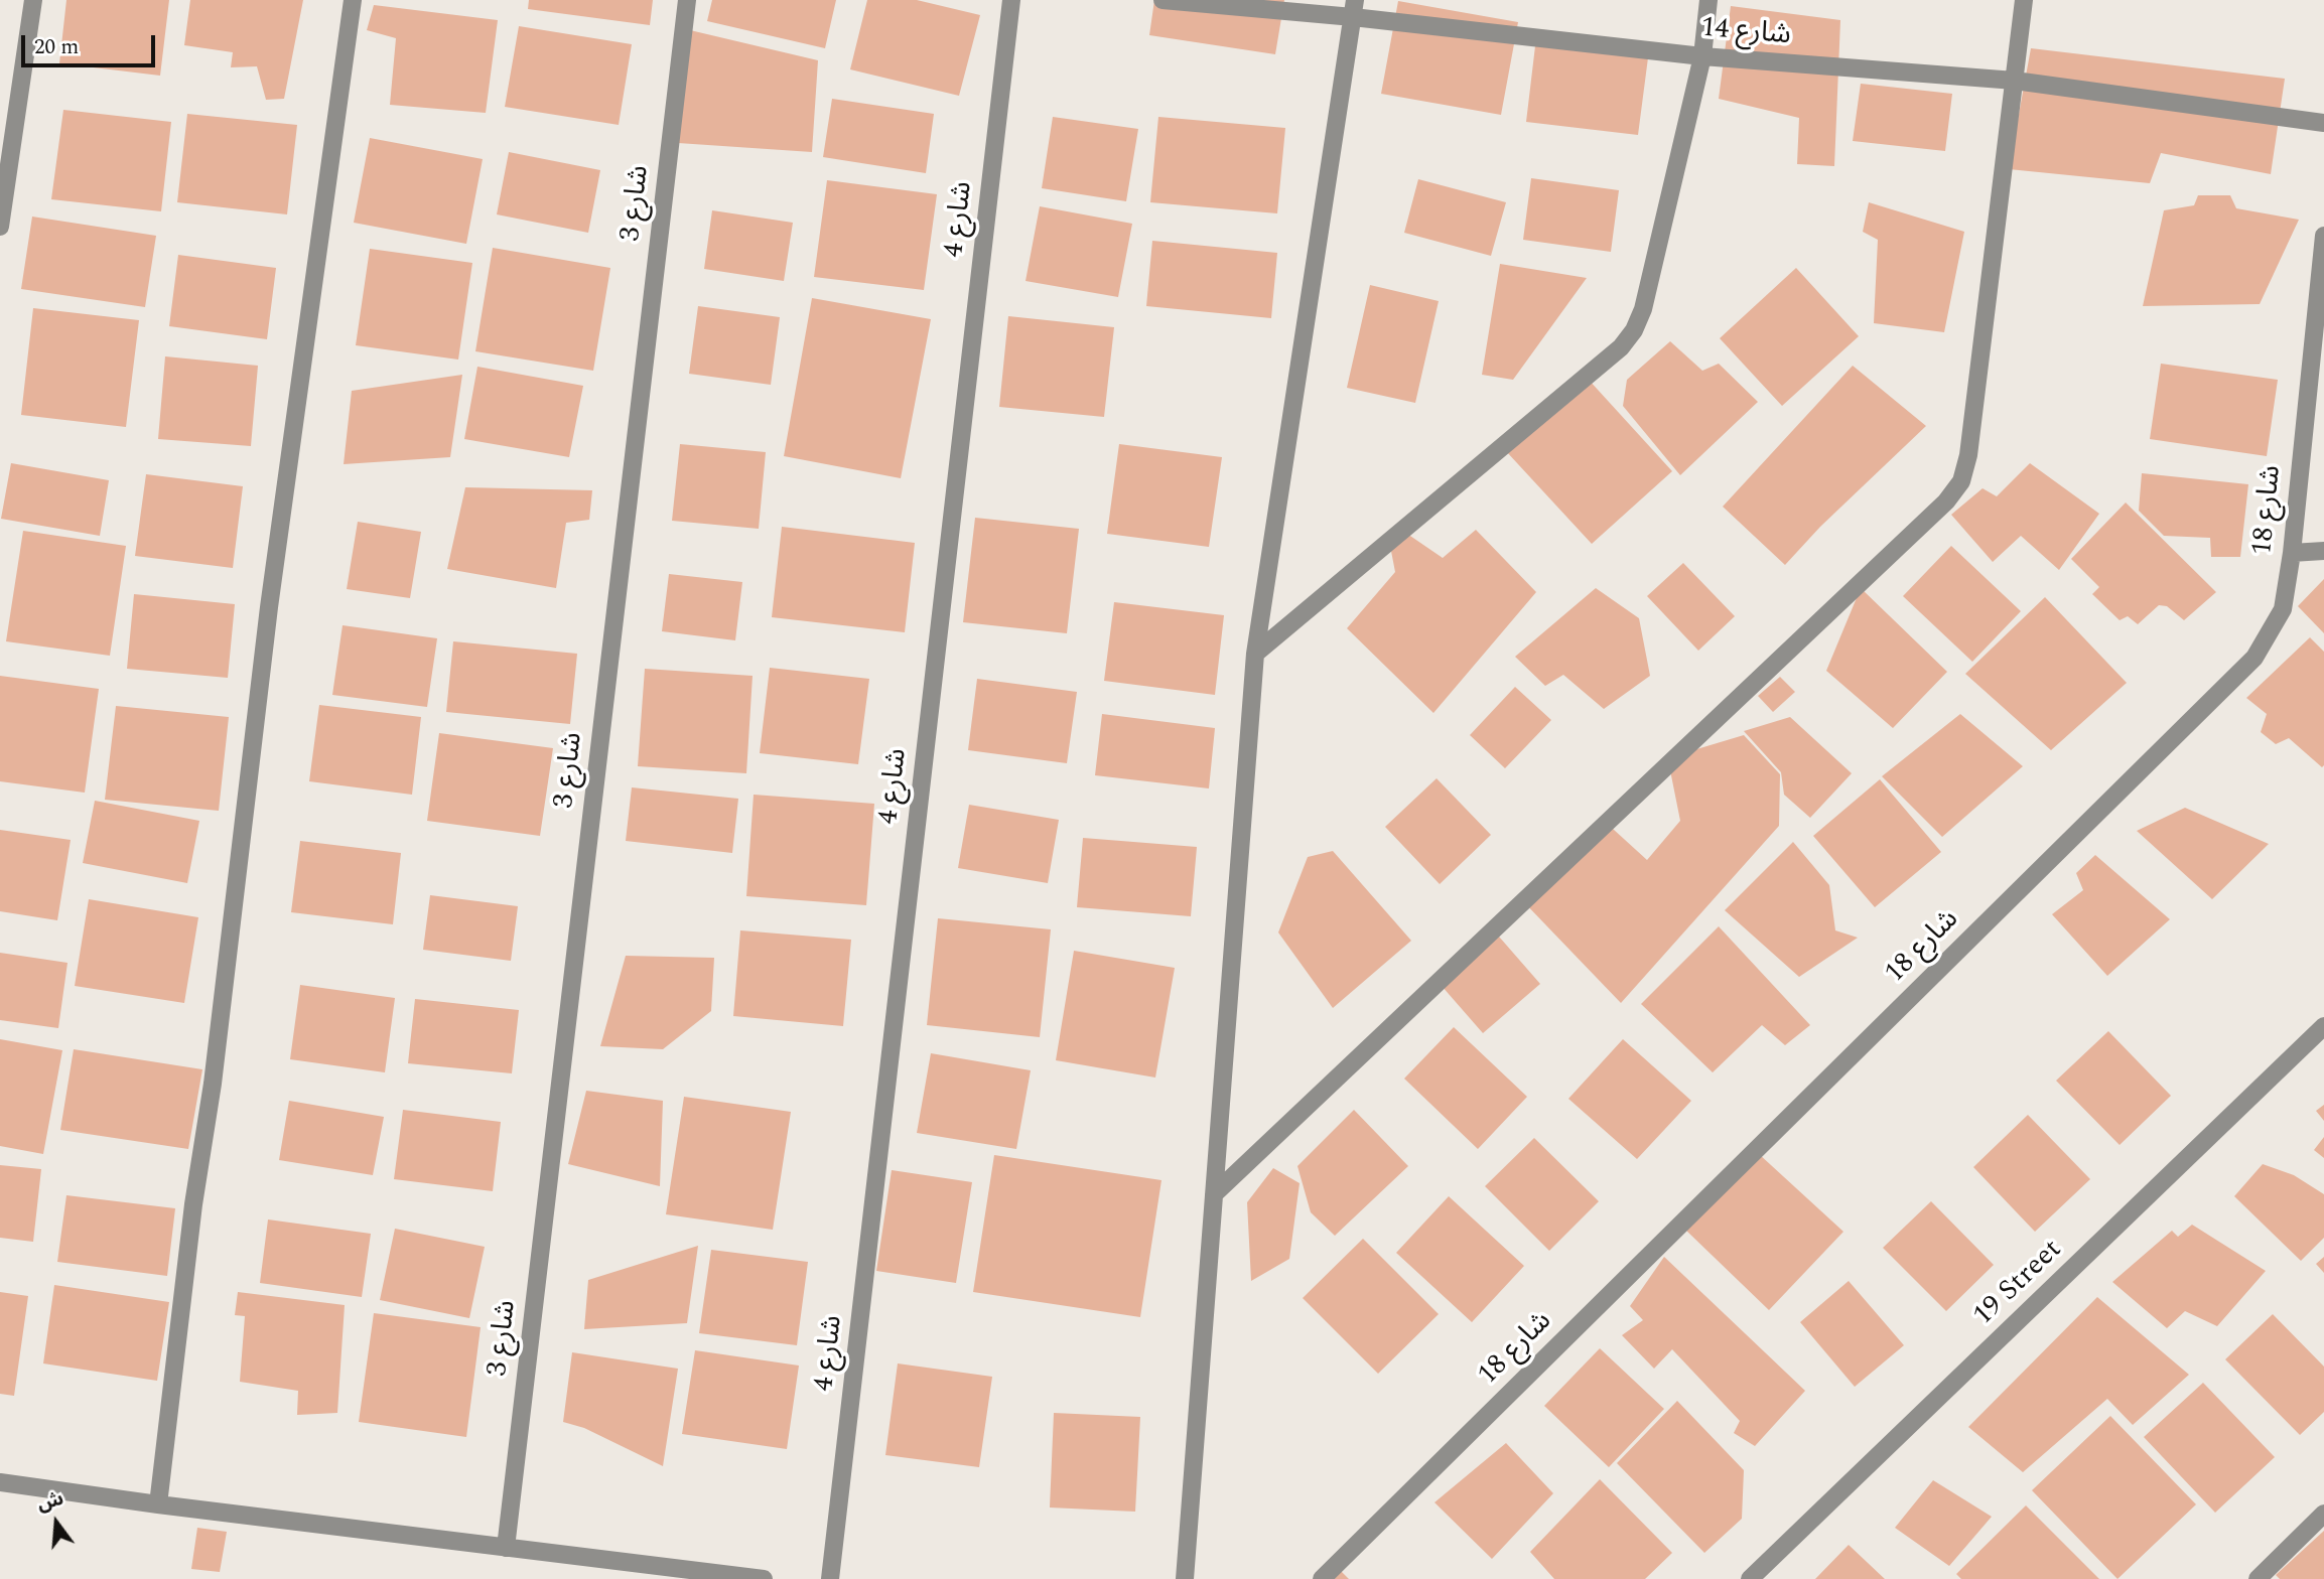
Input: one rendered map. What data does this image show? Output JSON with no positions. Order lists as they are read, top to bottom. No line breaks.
{"streets":{"street":["شارع 14","شارع 3","شارع 4","شارع 18","19 Street"]},"scale_bar":"20 m","north":"top"}
